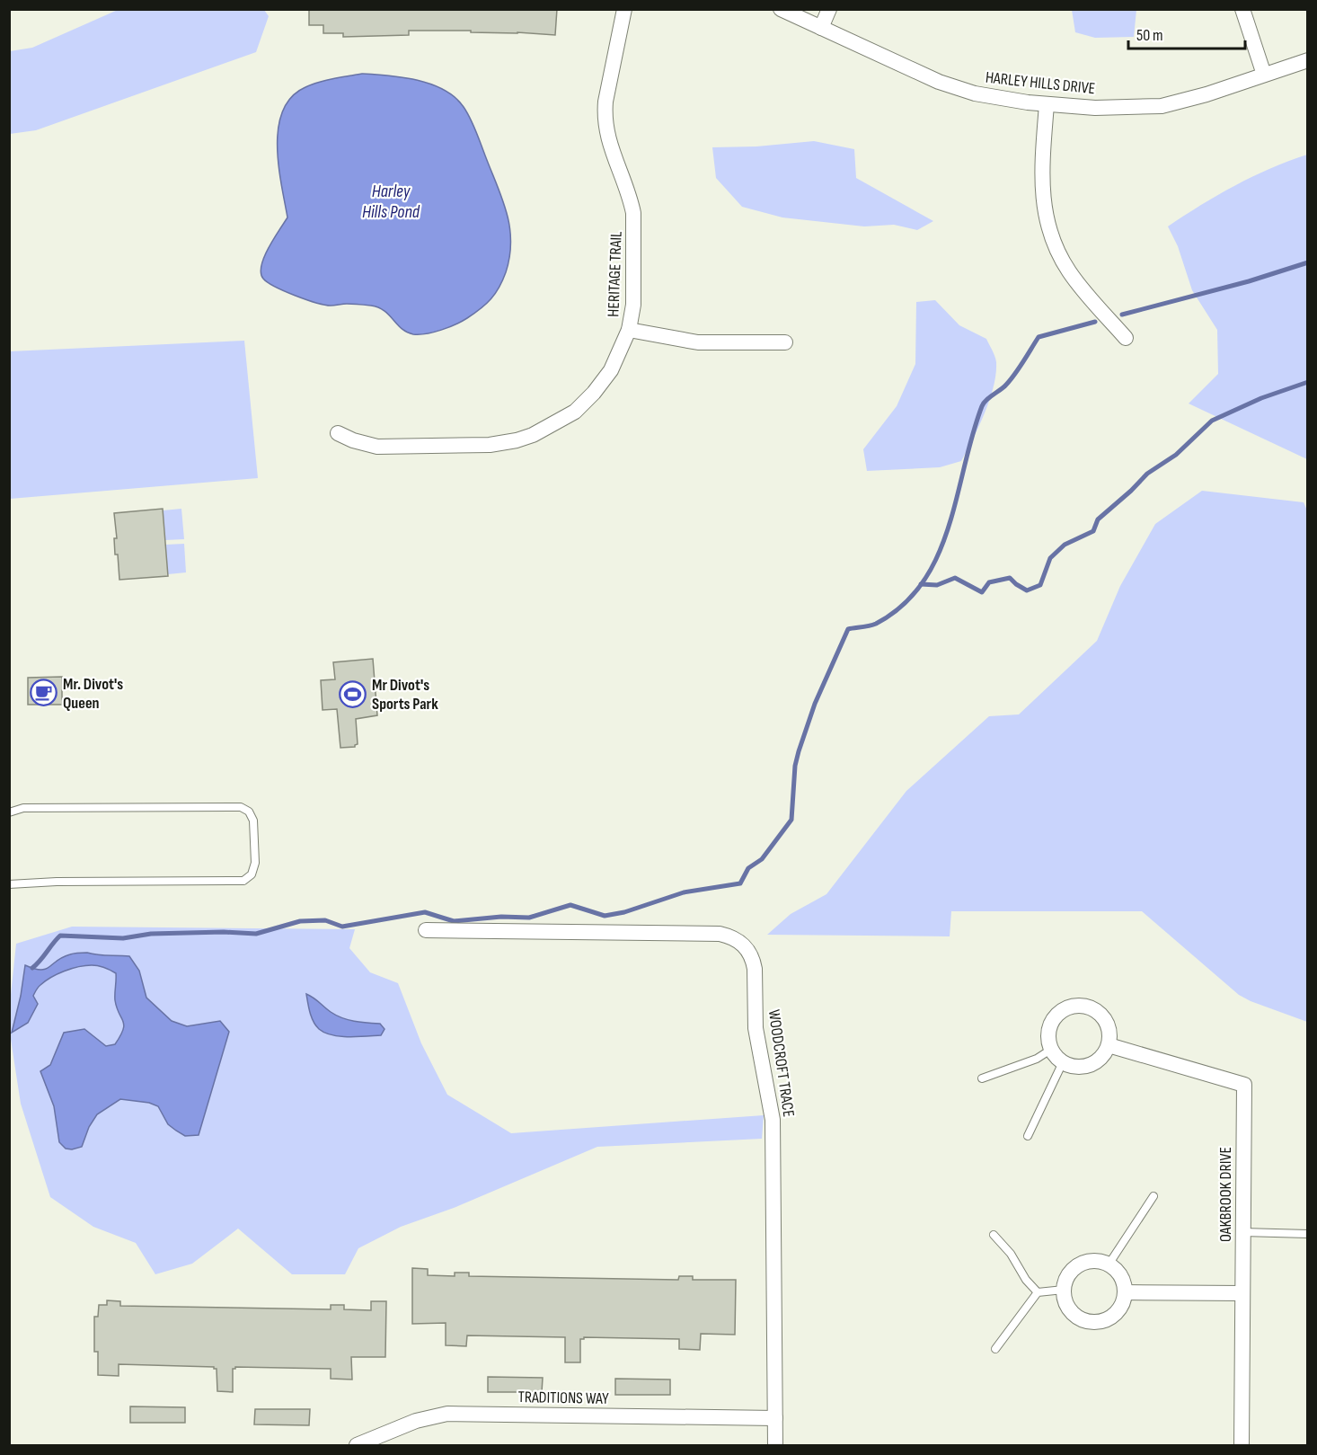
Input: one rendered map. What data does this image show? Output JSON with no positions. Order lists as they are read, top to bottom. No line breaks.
{"streets":{"street":["HARLEY HILLS DRIVE","HERITAGE TRAIL","WOODCROFT TRACE","OAKBROOK DRIVE","TRADITIONS WAY"]},"crossings":[["WOODCROFT TRACE","TRADITIONS WAY"]],"water":["Harley Hills Pond"],"places":{"cafe":["Mr. Divot's Queen"],"sports":["Mr Divot's Sports Park"]},"scale_bar":"50 m"}
